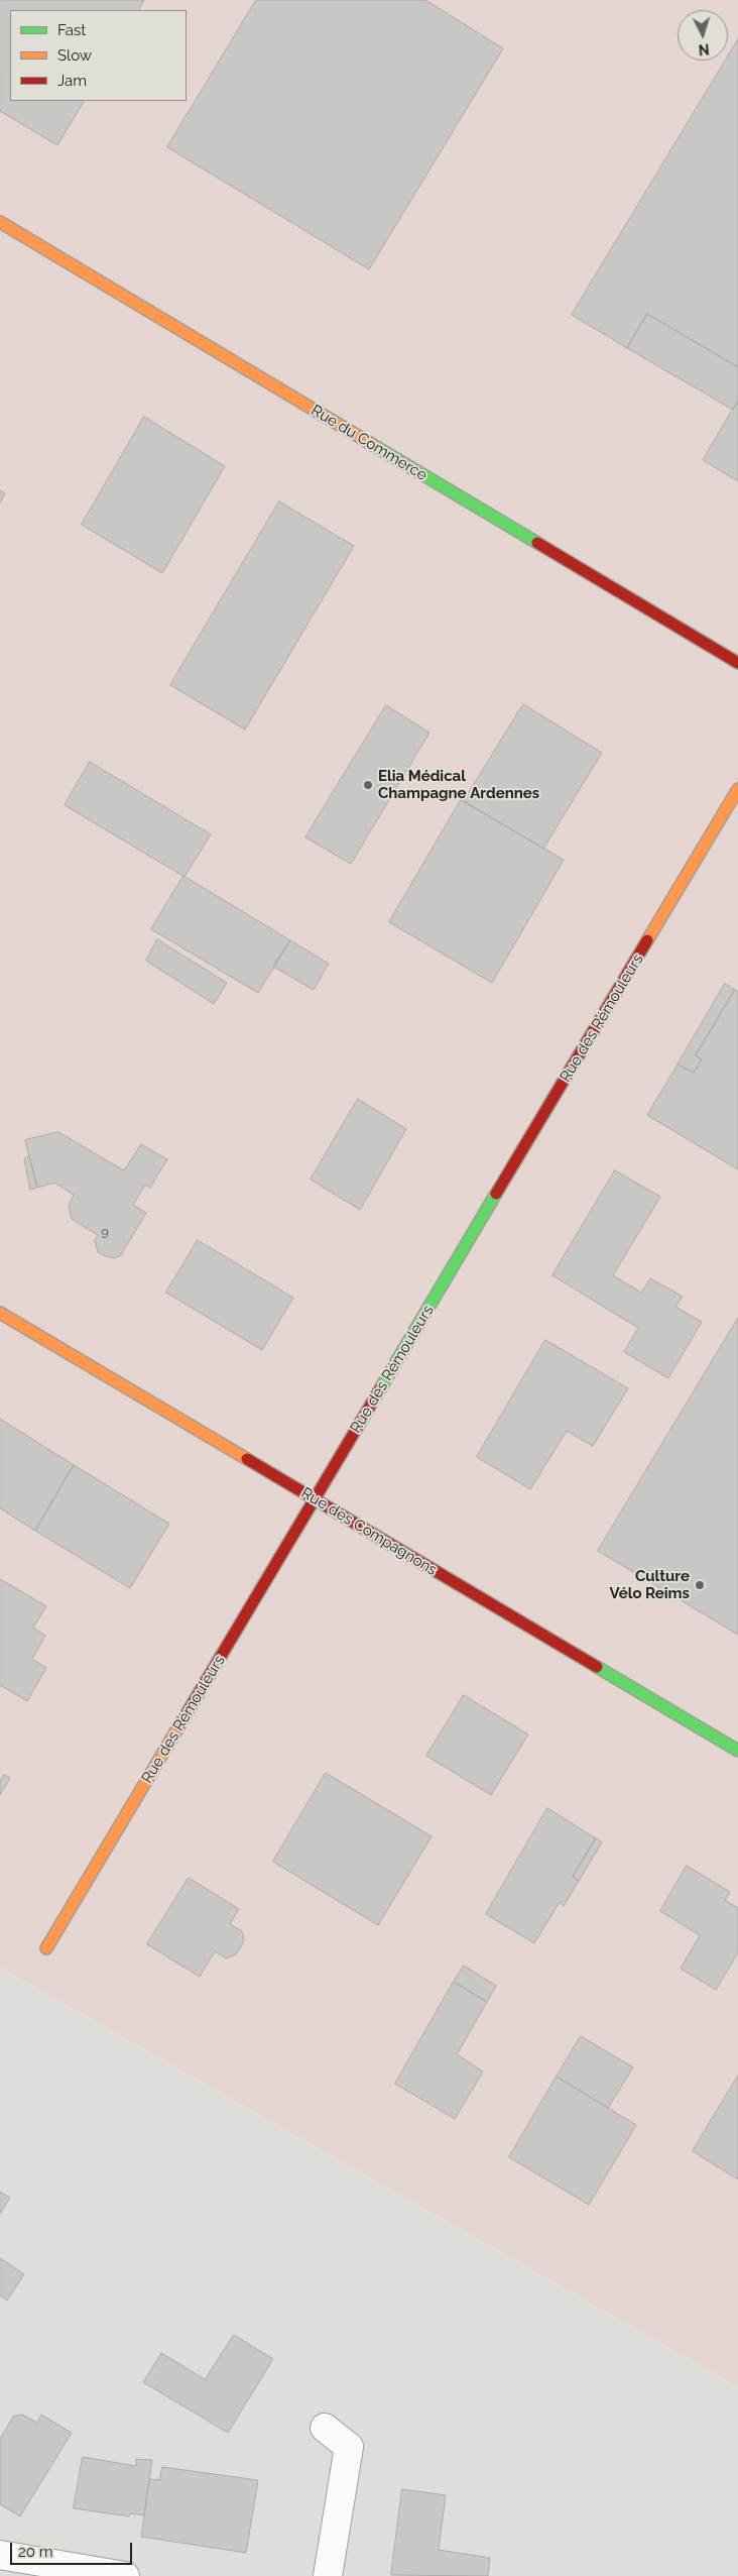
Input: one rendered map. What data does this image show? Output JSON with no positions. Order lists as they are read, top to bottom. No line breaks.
{"streets":{"street":["Rue du Commerce","Rue des Rémouleurs","Rue des Compagnons"]},"crossings":[["Rue des Rémouleurs","Rue des Compagnons"]],"places":["Elia Médical Champagne Ardennes","Culture Vélo Reims"],"house_numbers":["9"],"legend":["Fast","Slow","Jam"],"scale_bar":"20 m","north":"bottom"}
